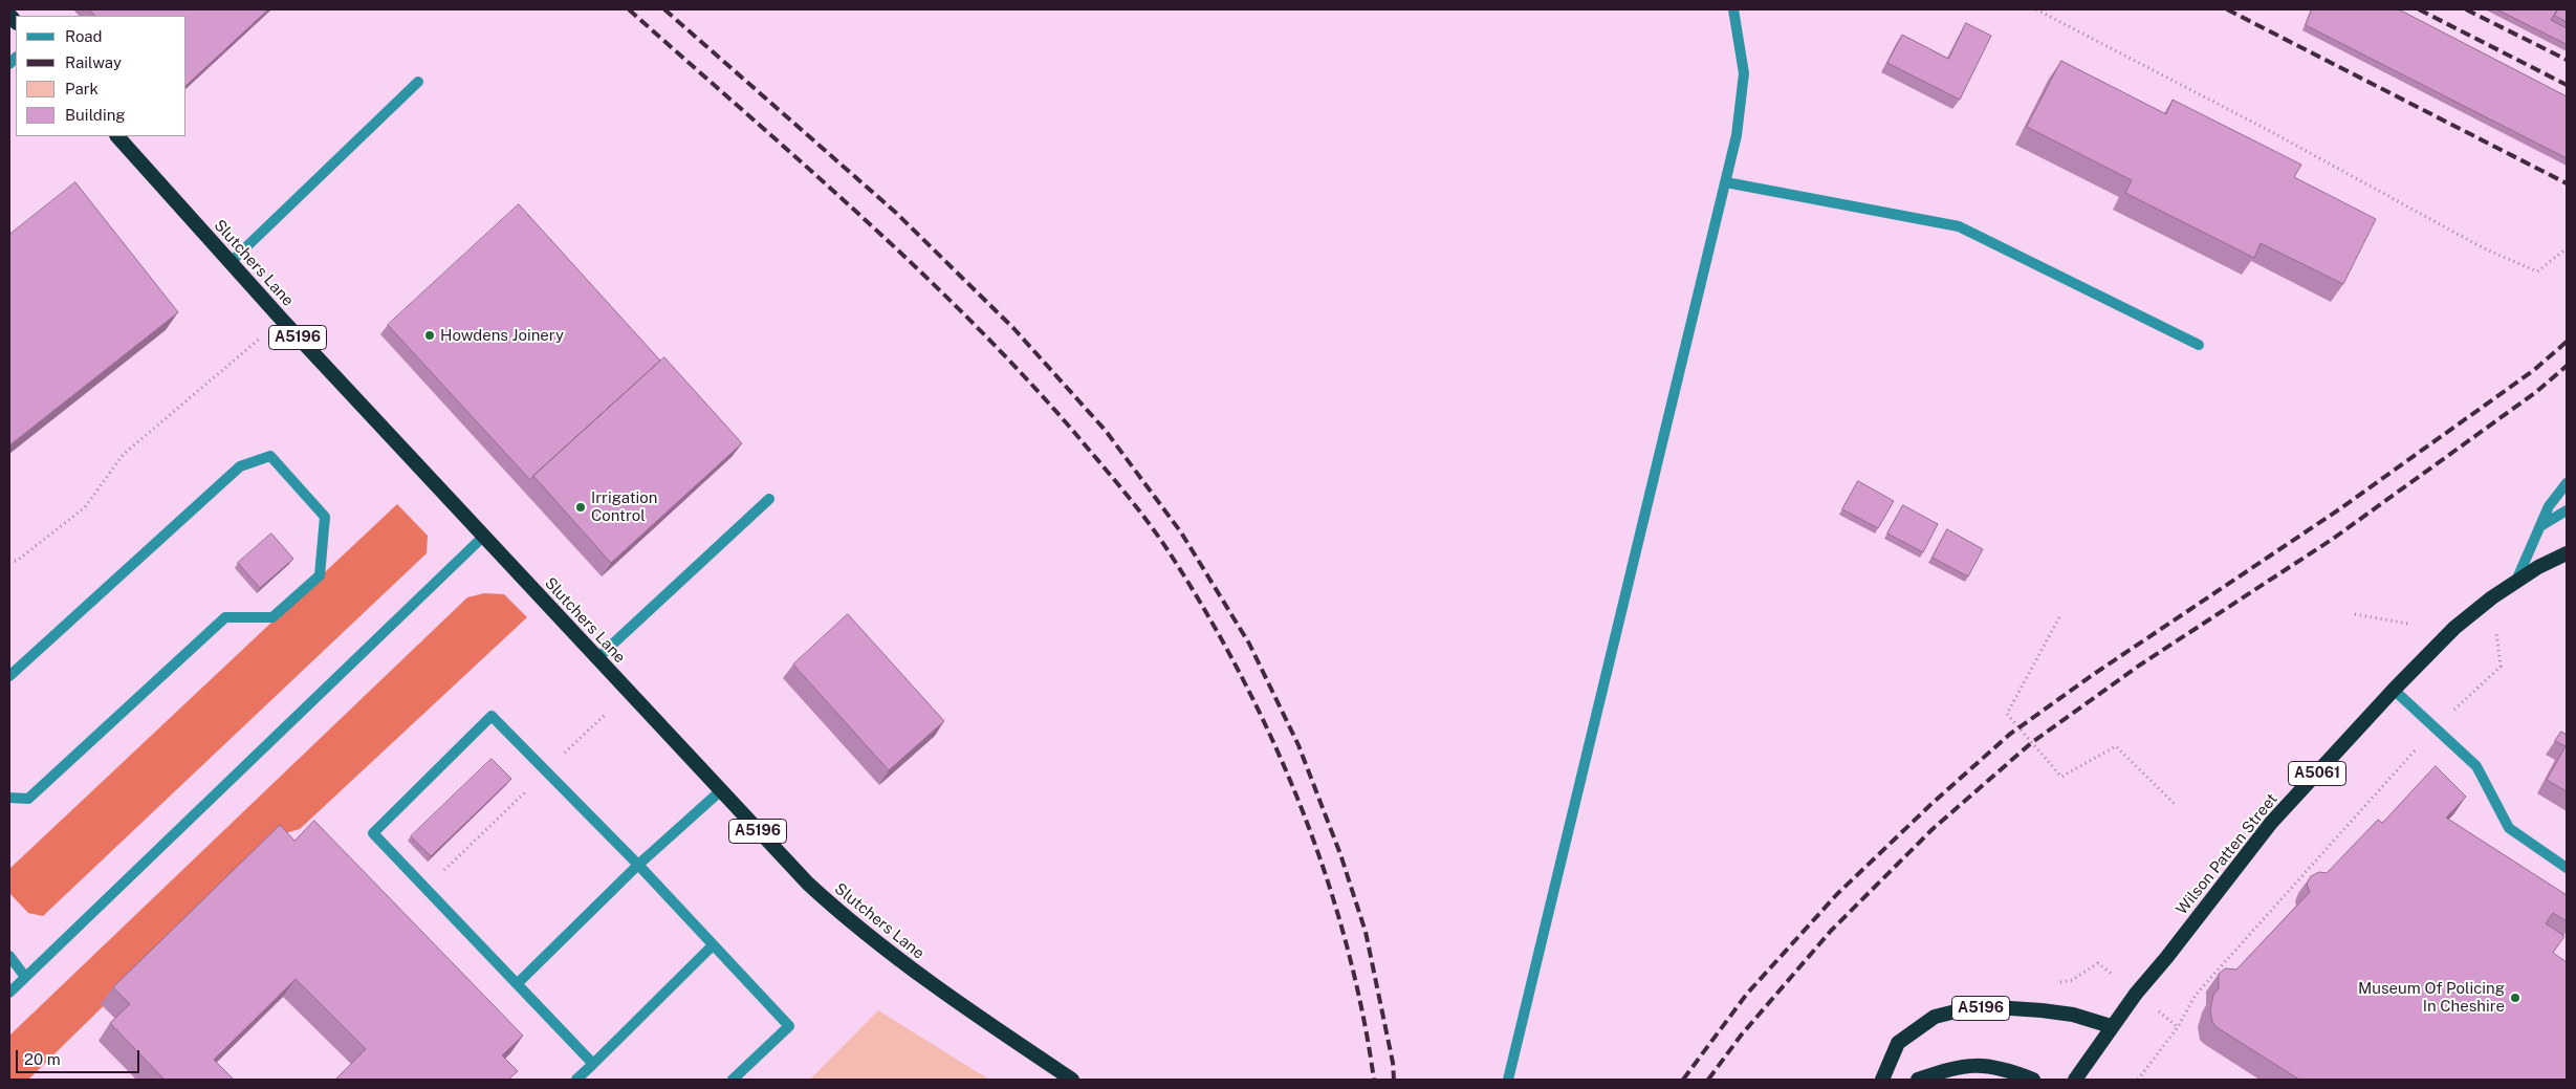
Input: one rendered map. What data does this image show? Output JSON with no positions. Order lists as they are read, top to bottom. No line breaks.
{"streets":{"highway":["Slutchers Lane","A5196","A5061","Wilson Patten Street"]},"crossings":[["A5196","Wilson Patten Street"],["A5061","Wilson Patten Street"]],"places":["Howdens Joinery","Irrigation Control","Museum Of Policing In Cheshire"],"legend":["Road","Railway","Park","Building"],"scale_bar":"20 m"}
